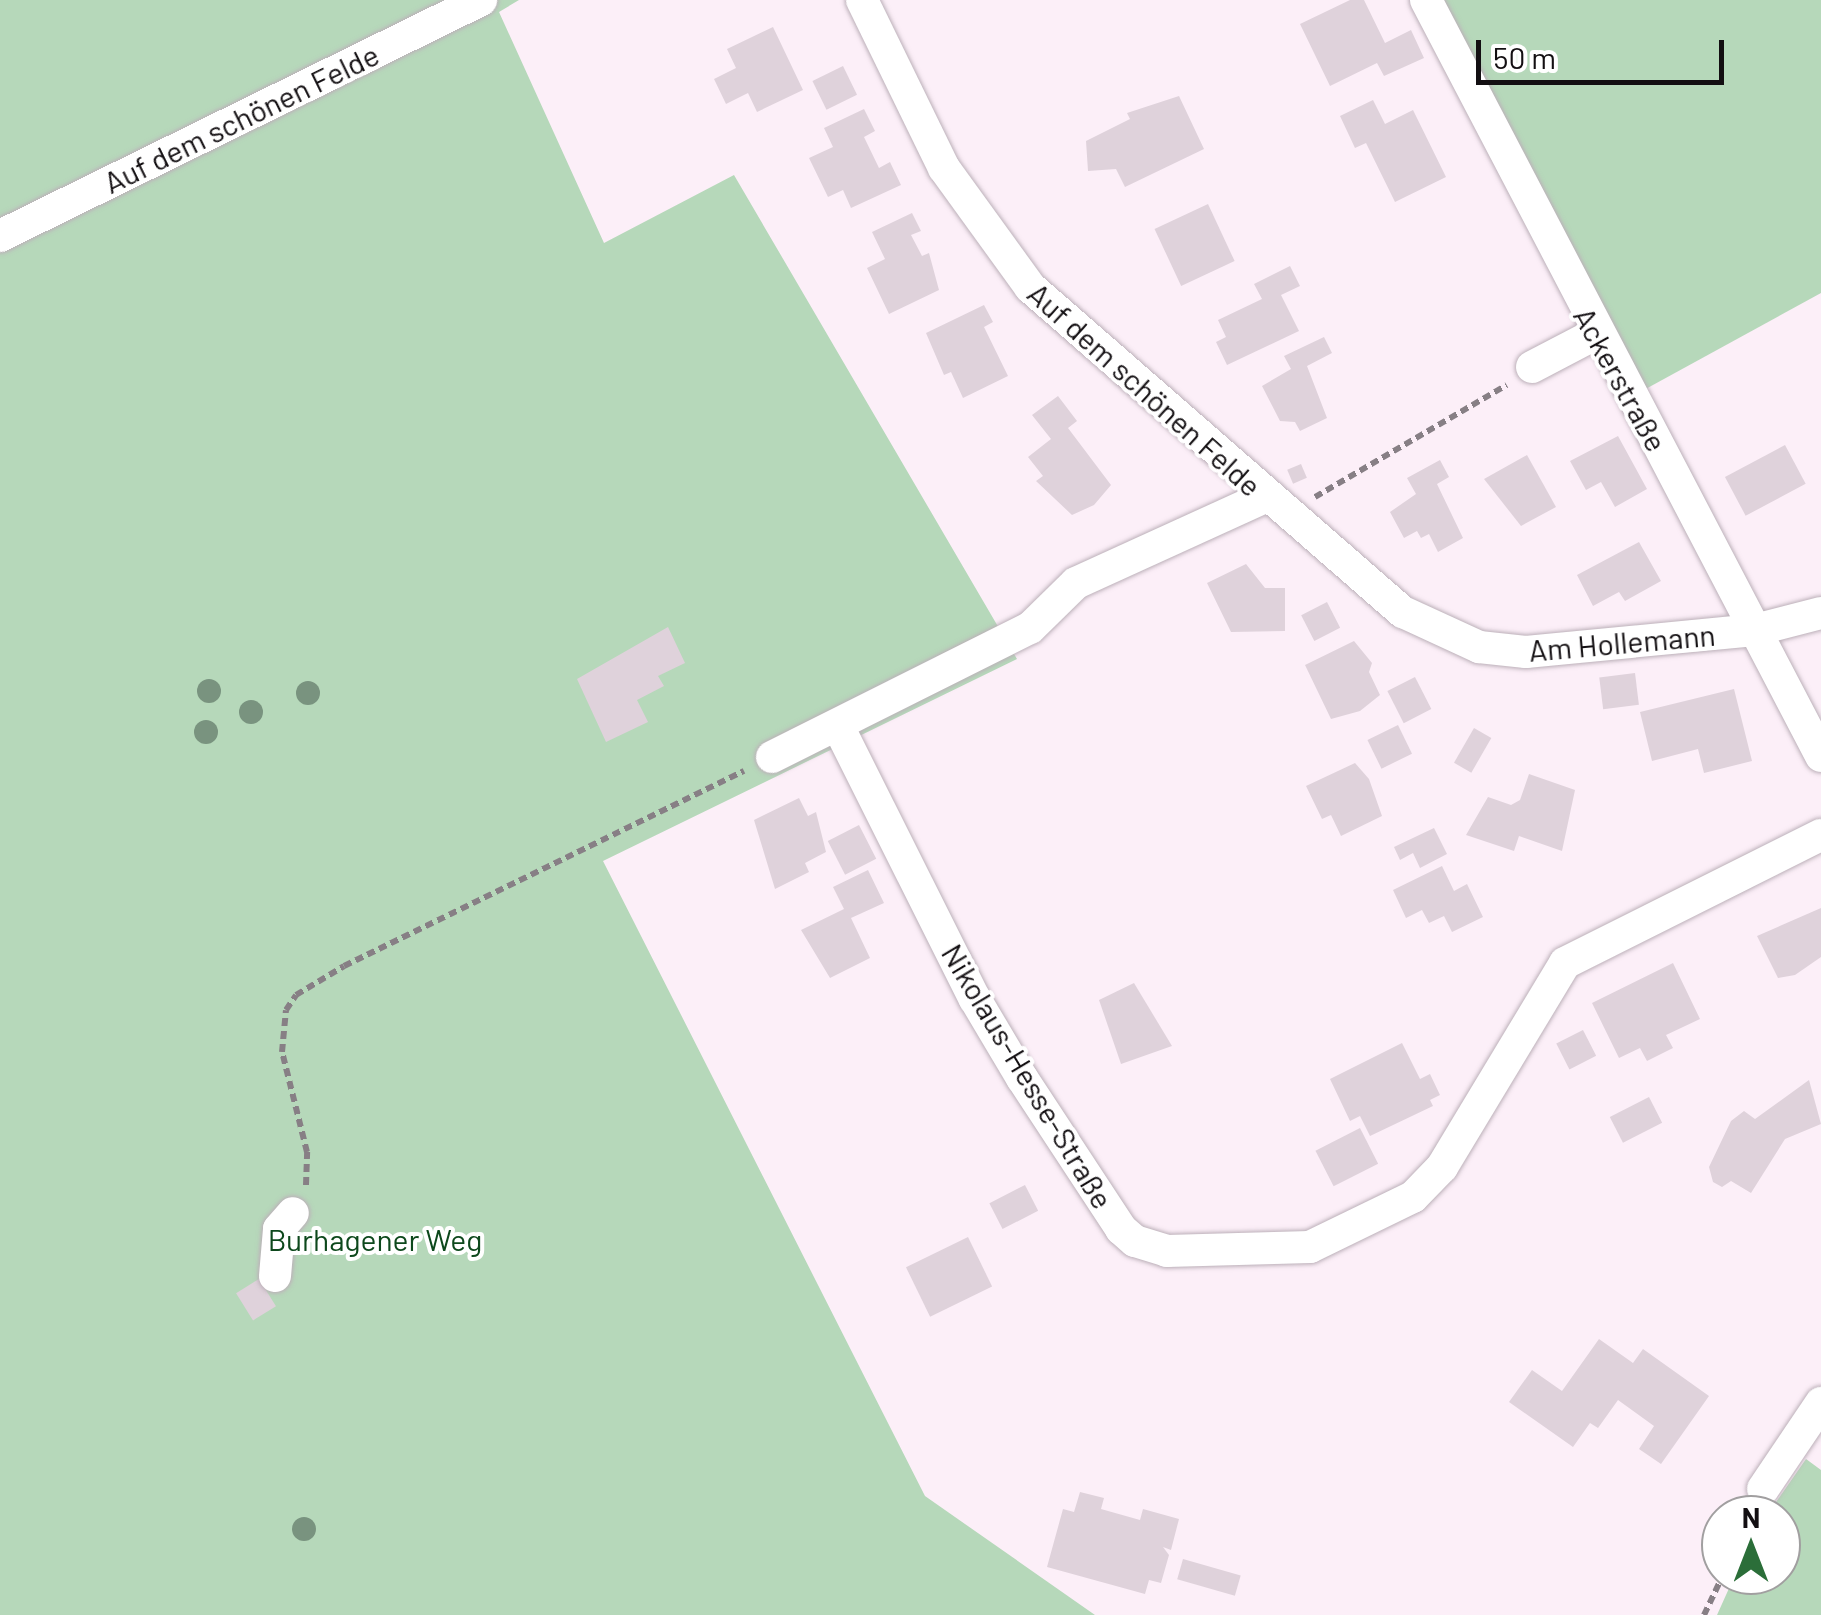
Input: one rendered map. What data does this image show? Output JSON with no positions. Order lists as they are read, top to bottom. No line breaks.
{"streets":{"street":["Auf dem schönen Felde","Ackerstraße","Am Hollemann","Nikolaus-Hesse-Straße"]},"crossings":[["Auf dem schönen Felde","Am Hollemann"],["Ackerstraße","Am Hollemann"]],"parks":["Burhagener Weg"],"scale_bar":"50 m","north":"top"}
